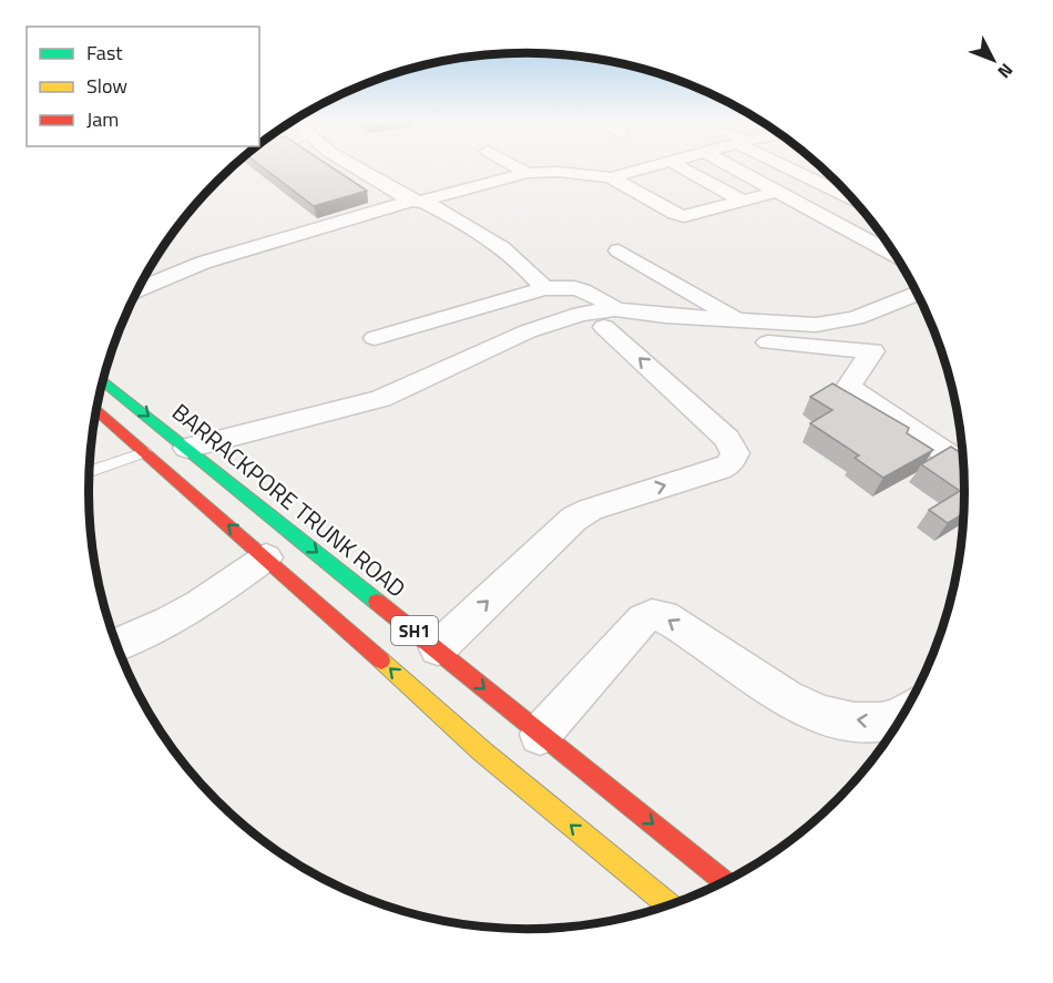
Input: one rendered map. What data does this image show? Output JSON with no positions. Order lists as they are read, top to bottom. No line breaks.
{"streets":{"main road":["BARRACKPORE TRUNK ROAD","SH1"]},"legend":["Fast","Slow","Jam"],"north":"bottom right"}
